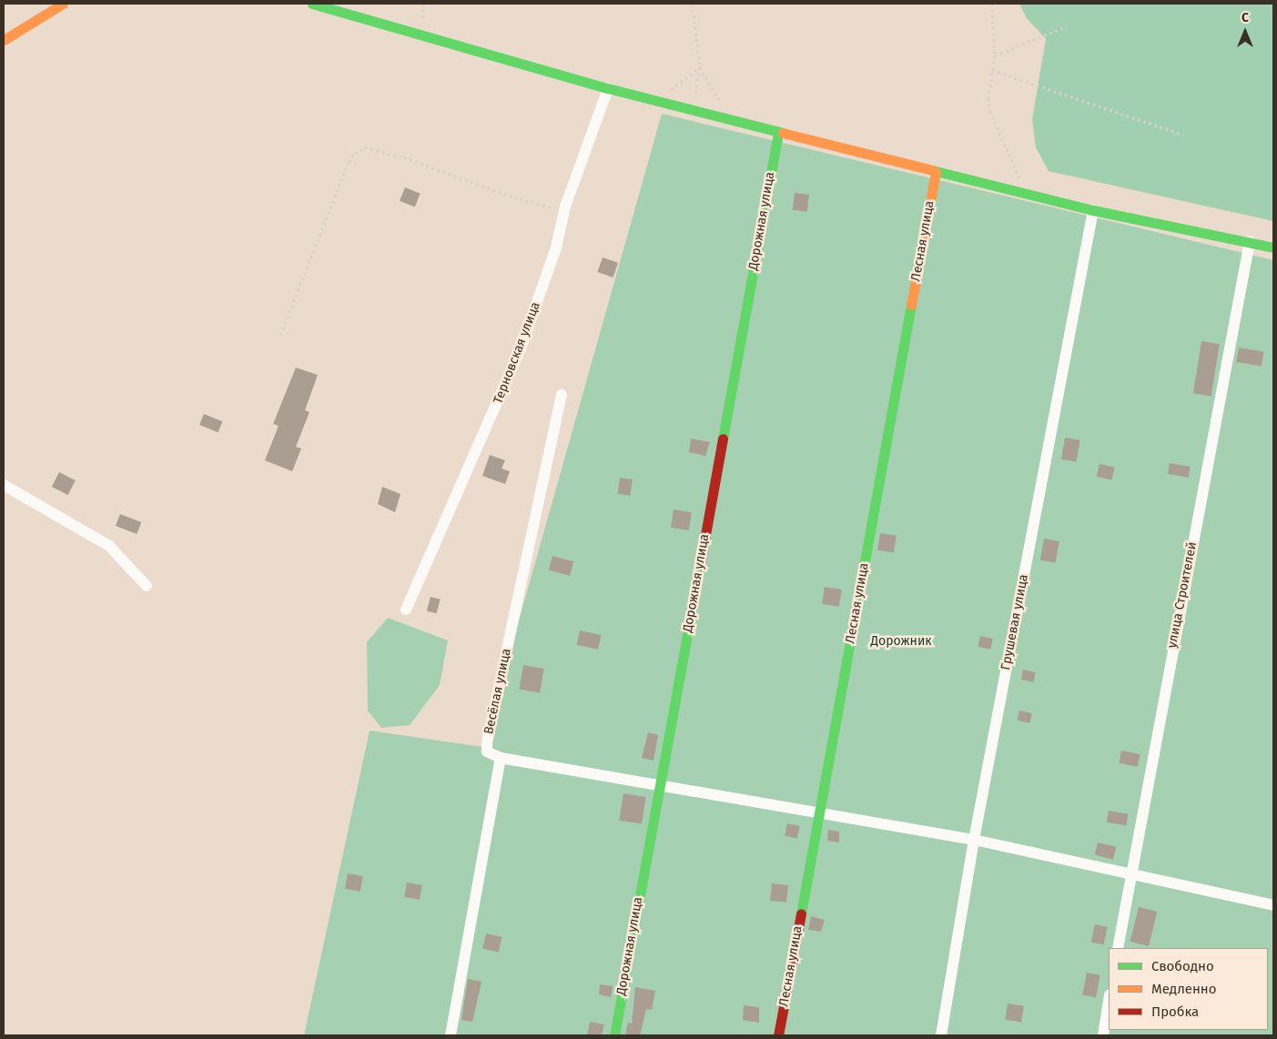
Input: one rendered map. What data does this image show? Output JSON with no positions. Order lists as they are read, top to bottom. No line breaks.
{"streets":{"street":["Дорожная улица","Лесная улица","Терновская улица","улица Строителей","Грушевая улица","Весёлая улица"]},"parks":["Дорожник"],"legend":["Свободно","Медленно","Пробка"],"north":"top"}
